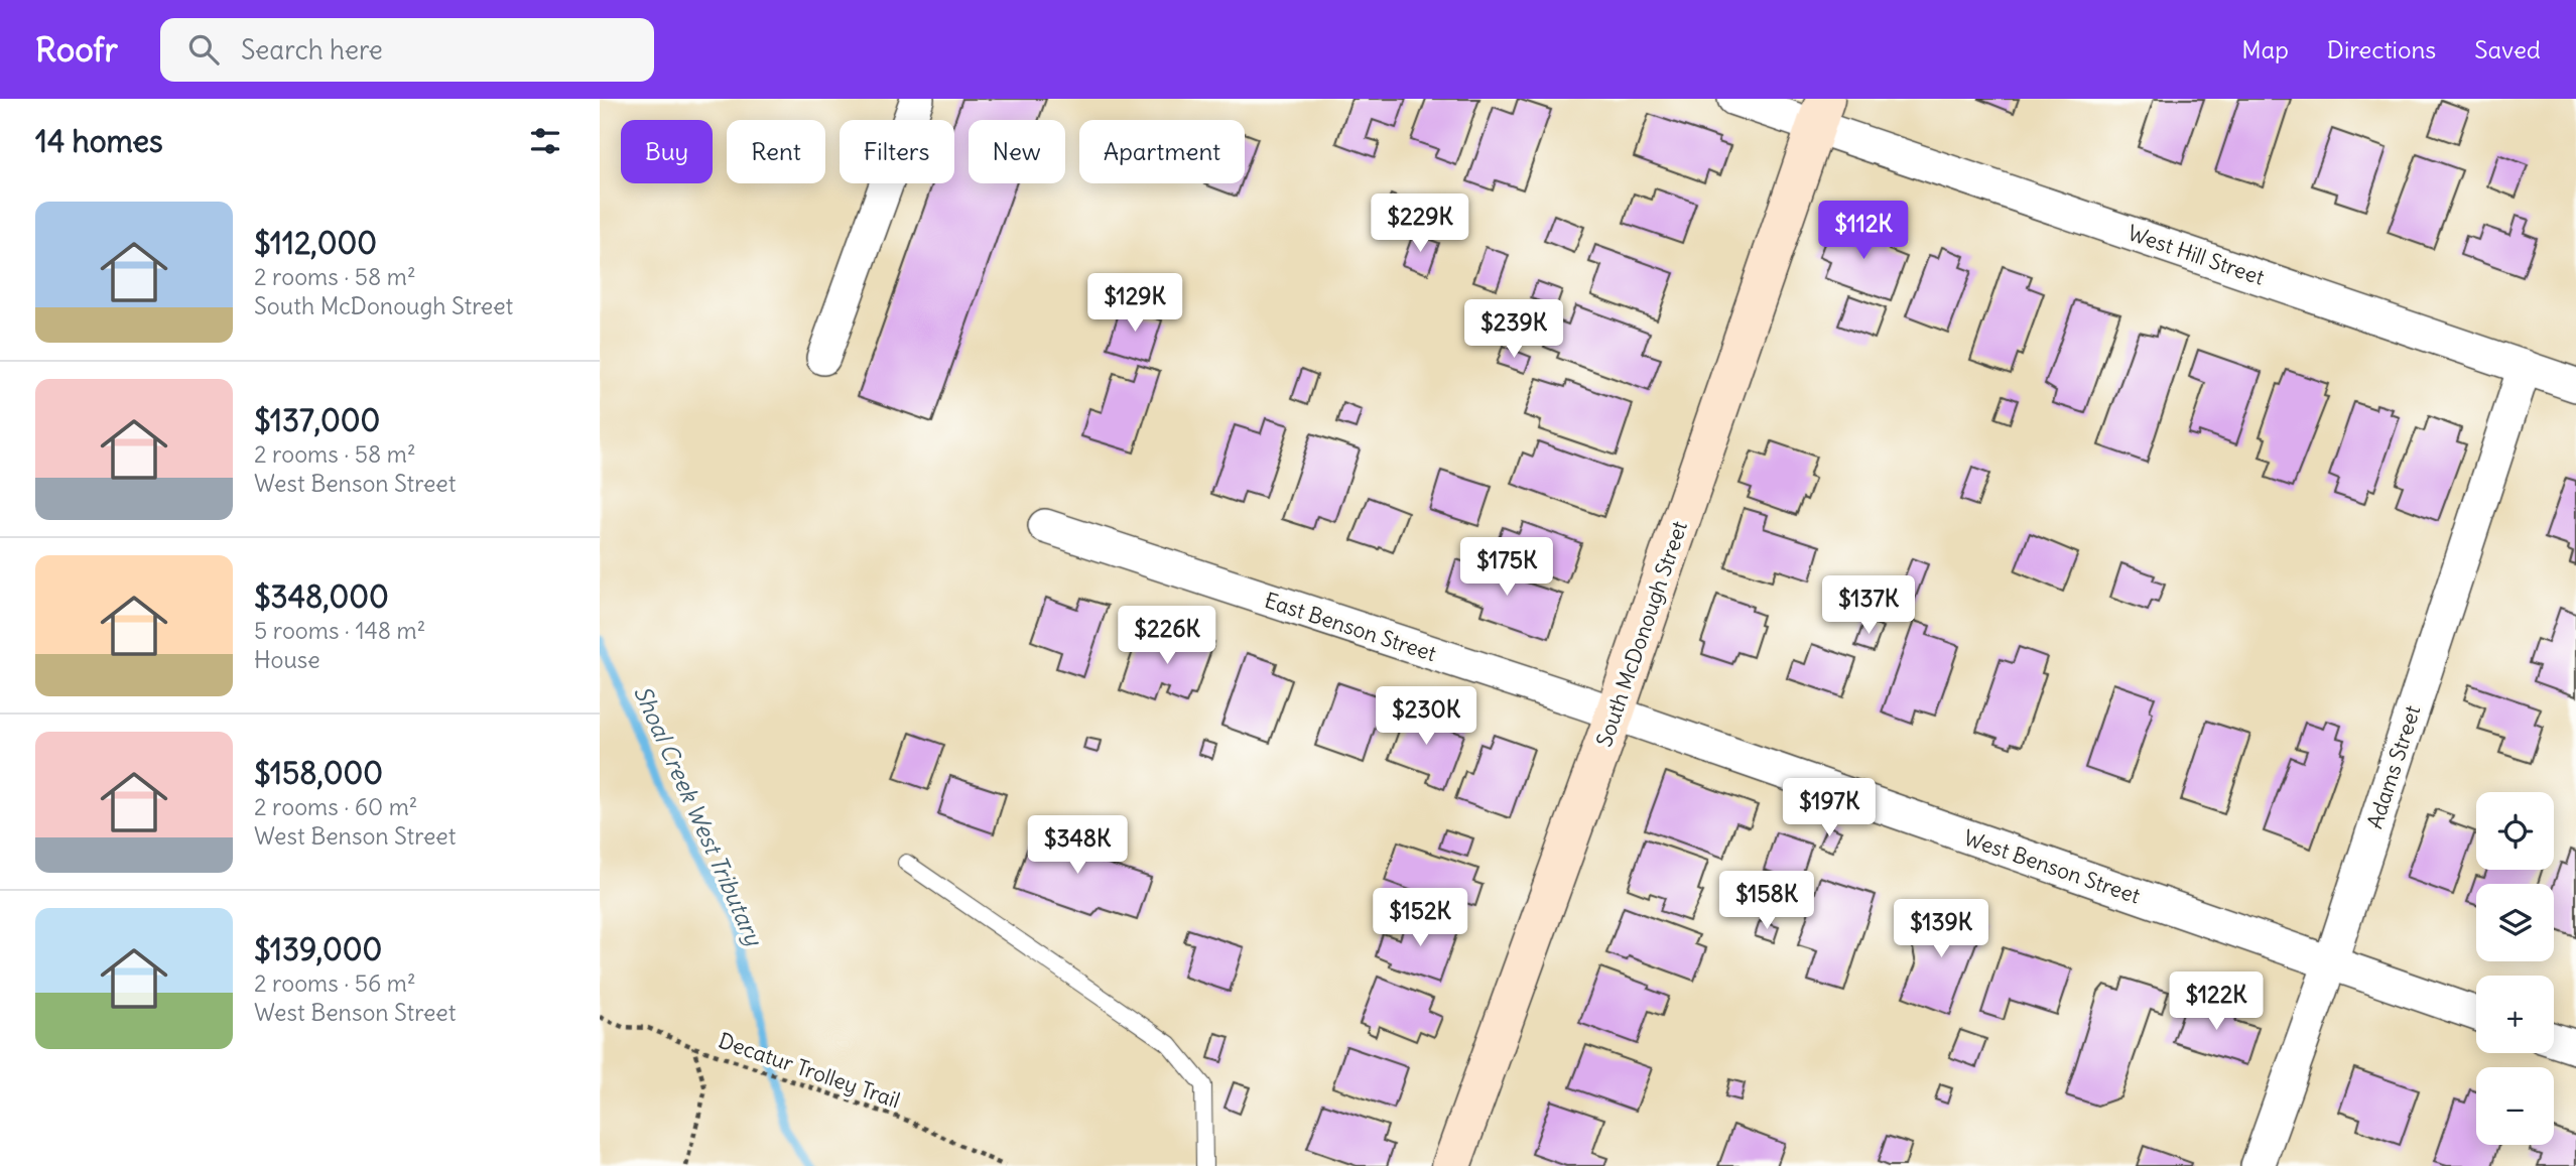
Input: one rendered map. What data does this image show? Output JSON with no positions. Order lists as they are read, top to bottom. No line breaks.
{"streets":{"street":["West Hill Street","East Benson Street","South McDonough Street","Adams Street","West Benson Street"],"path":["Decatur Trolley Trail"]},"crossings":[["West Hill Street","South McDonough Street"],["West Hill Street","Adams Street"],["East Benson Street","South McDonough Street"],["East Benson Street","West Benson Street"],["South McDonough Street","West Benson Street"],["Adams Street","West Benson Street"]],"water":["Shoal Creek West Tributary"],"page":{"header":"Roofr","search":"Search here","nav":["Map","Directions","Saved"],"heading":"14 homes","chip":["Buy","Rent","Filters","New","Apartment"],"list":[{"name":"$112,000","note":"2 rooms · 58 m² · South McDonough Street"},{"name":"$137,000","note":"2 rooms · 58 m² · West Benson Street"},{"name":"$348,000","note":"5 rooms · 148 m² · House"},{"name":"$158,000","note":"2 rooms · 60 m² · West Benson Street"},{"name":"$139,000","note":"2 rooms · 56 m² · West Benson Street"}],"price":["$229K","$112K","$129K","$239K","$175K","$137K","$226K","$230K","$197K","$348K","$158K","$152K","$139K","$122K"],"map_buttons":["+","−"]}}
